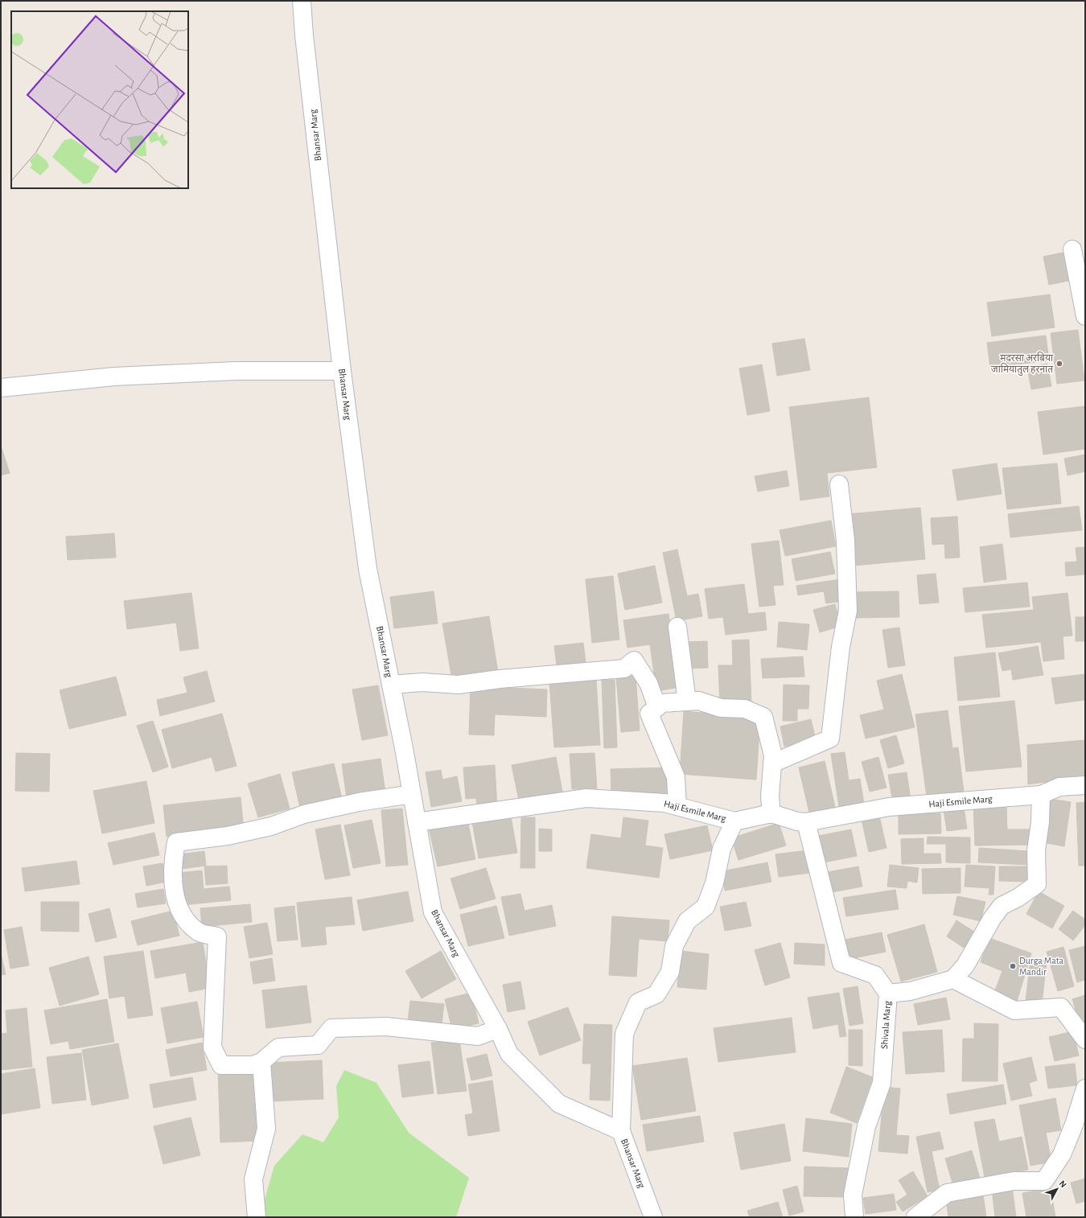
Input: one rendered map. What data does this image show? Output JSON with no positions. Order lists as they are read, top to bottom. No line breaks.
{"streets":{"street":["Bhansar Marg","Haji Esmile Marg","Shivala Marg"]},"crossings":[["Bhansar Marg","Haji Esmile Marg"],["Haji Esmile Marg","Shivala Marg"]],"places":["मदरसा अरबिया जामियातुल हरनात","Durga Mata Mandir"],"north":"top right"}
